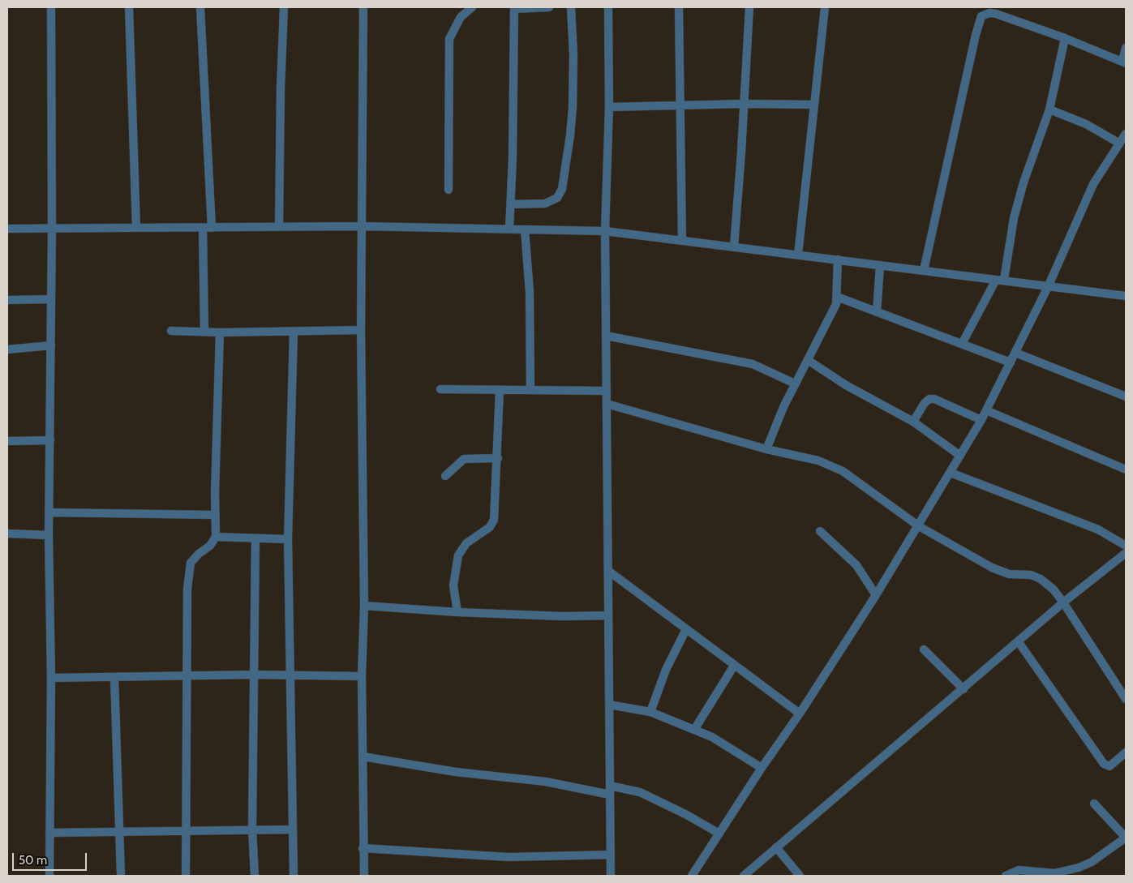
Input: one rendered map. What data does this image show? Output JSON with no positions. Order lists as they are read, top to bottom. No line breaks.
{"scale_bar":"50 m"}
